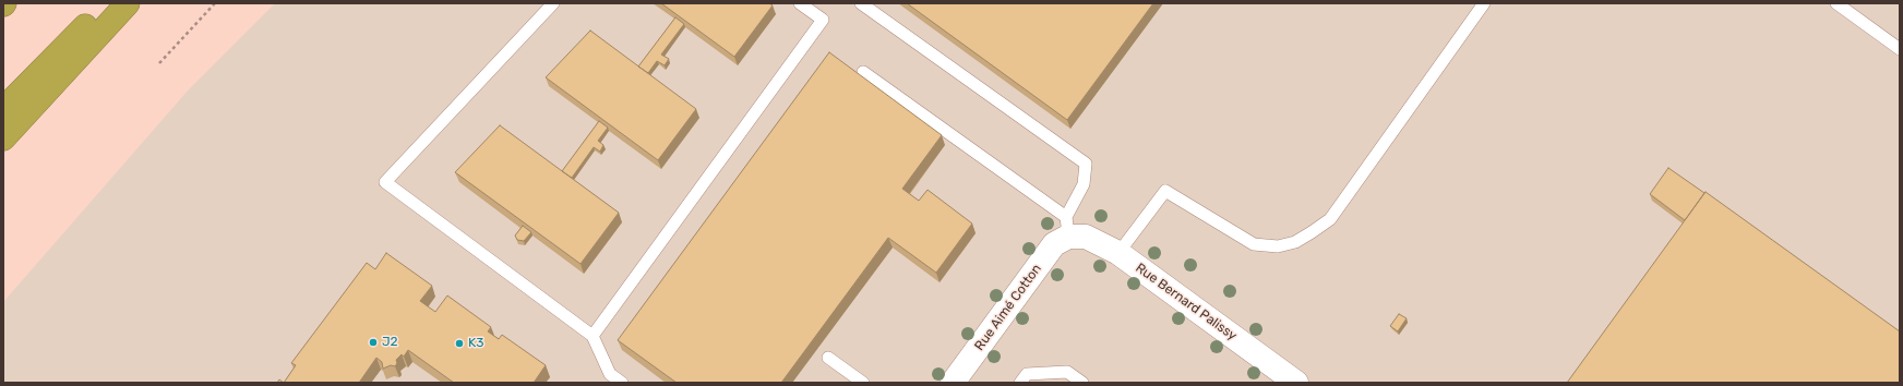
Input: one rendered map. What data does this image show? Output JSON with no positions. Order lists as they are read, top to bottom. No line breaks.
{"streets":{"street":["Rue Bernard Palissy","Rue Aimé Cotton"]},"crossings":[["Rue Bernard Palissy","Rue Aimé Cotton"]],"places":["J2","K3"]}
